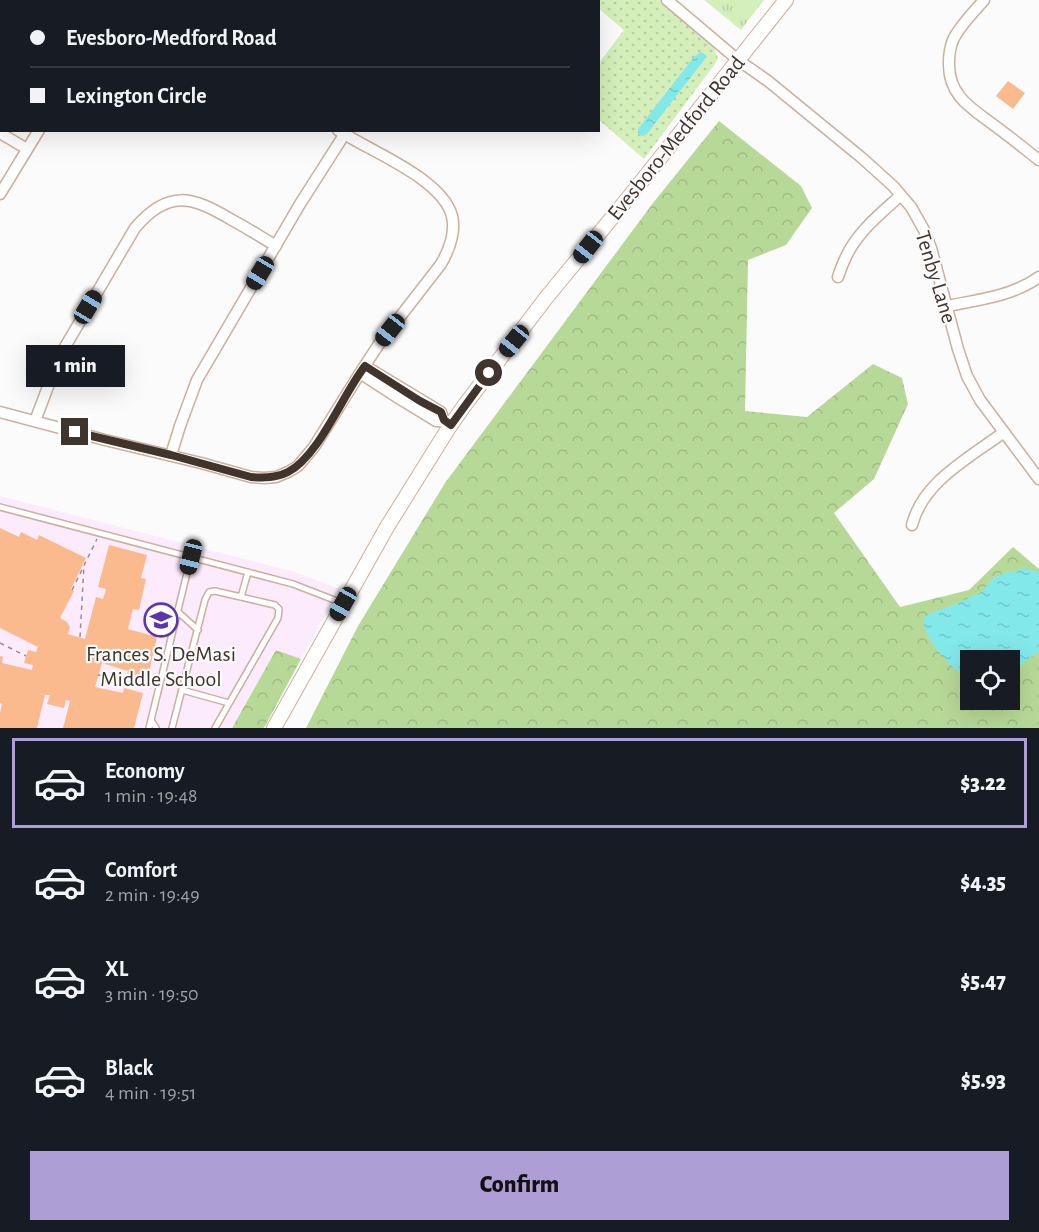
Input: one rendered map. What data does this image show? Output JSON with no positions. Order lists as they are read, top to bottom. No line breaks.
{"streets":{"street":["Evesboro-Medford Road","Tenby Lane"]},"crossings":[["Evesboro-Medford Road","Tenby Lane"]],"places":{"school or university":["Frances S. DeMasi Middle School"]},"page":{"banner":["Evesboro-Medford Road","Lexington Circle"],"bubble":"1 min","list":[{"name":"Economy","note":"1 min · 19:48","value":"$3.22"},{"name":"Comfort","note":"2 min · 19:49","value":"$4.35"},{"name":"XL","note":"3 min · 19:50","value":"$5.47"},{"name":"Black","note":"4 min · 19:51","value":"$5.93"}],"buttons":"Confirm"}}
